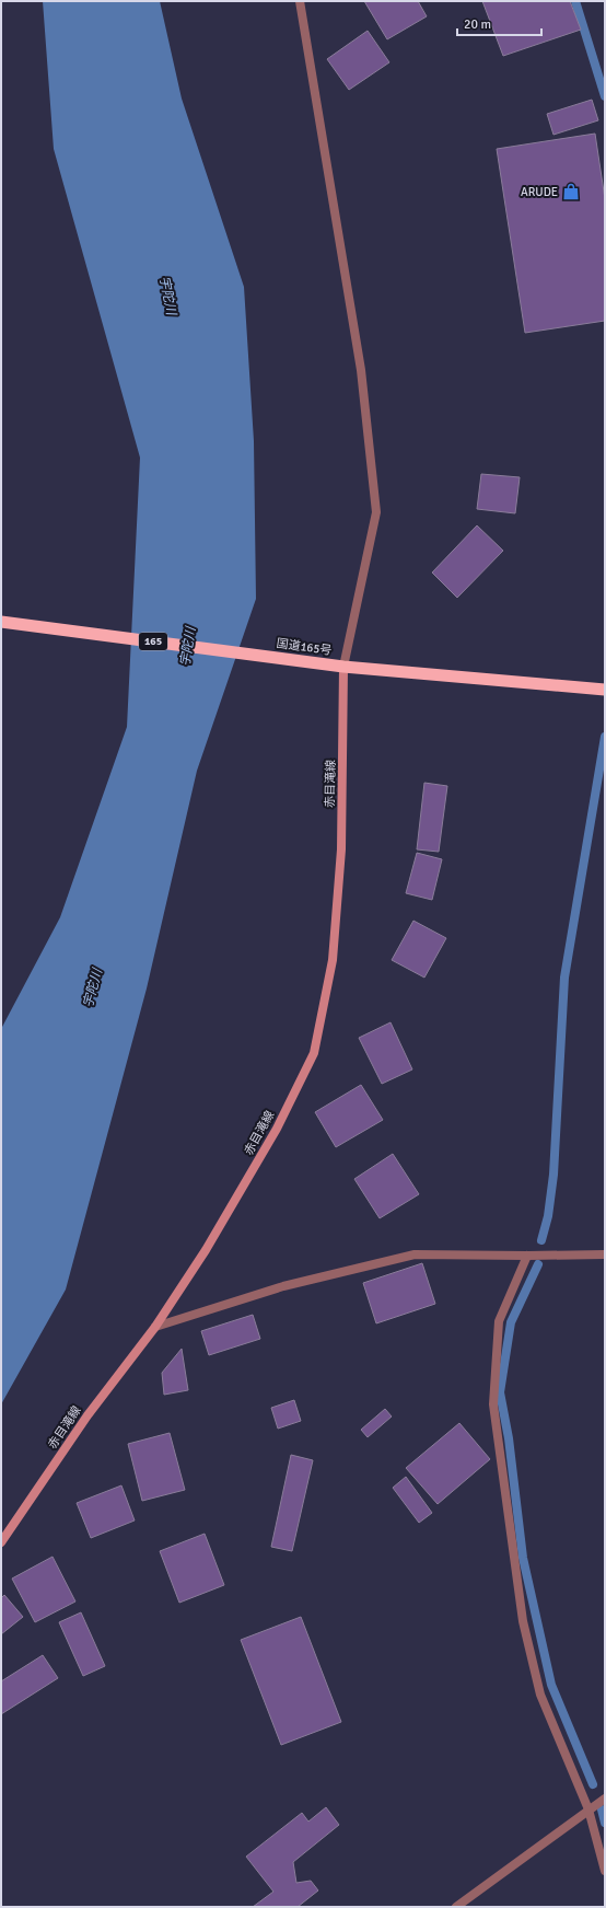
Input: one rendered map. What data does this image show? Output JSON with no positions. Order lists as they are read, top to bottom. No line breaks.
{"streets":{"highway":["165","国道165号"],"main road":["赤目滝線"]},"crossings":[["国道165号","赤目滝線"]],"water":["宇陀川"],"places":{"shop":["ARUDE"]},"scale_bar":"20 m"}
